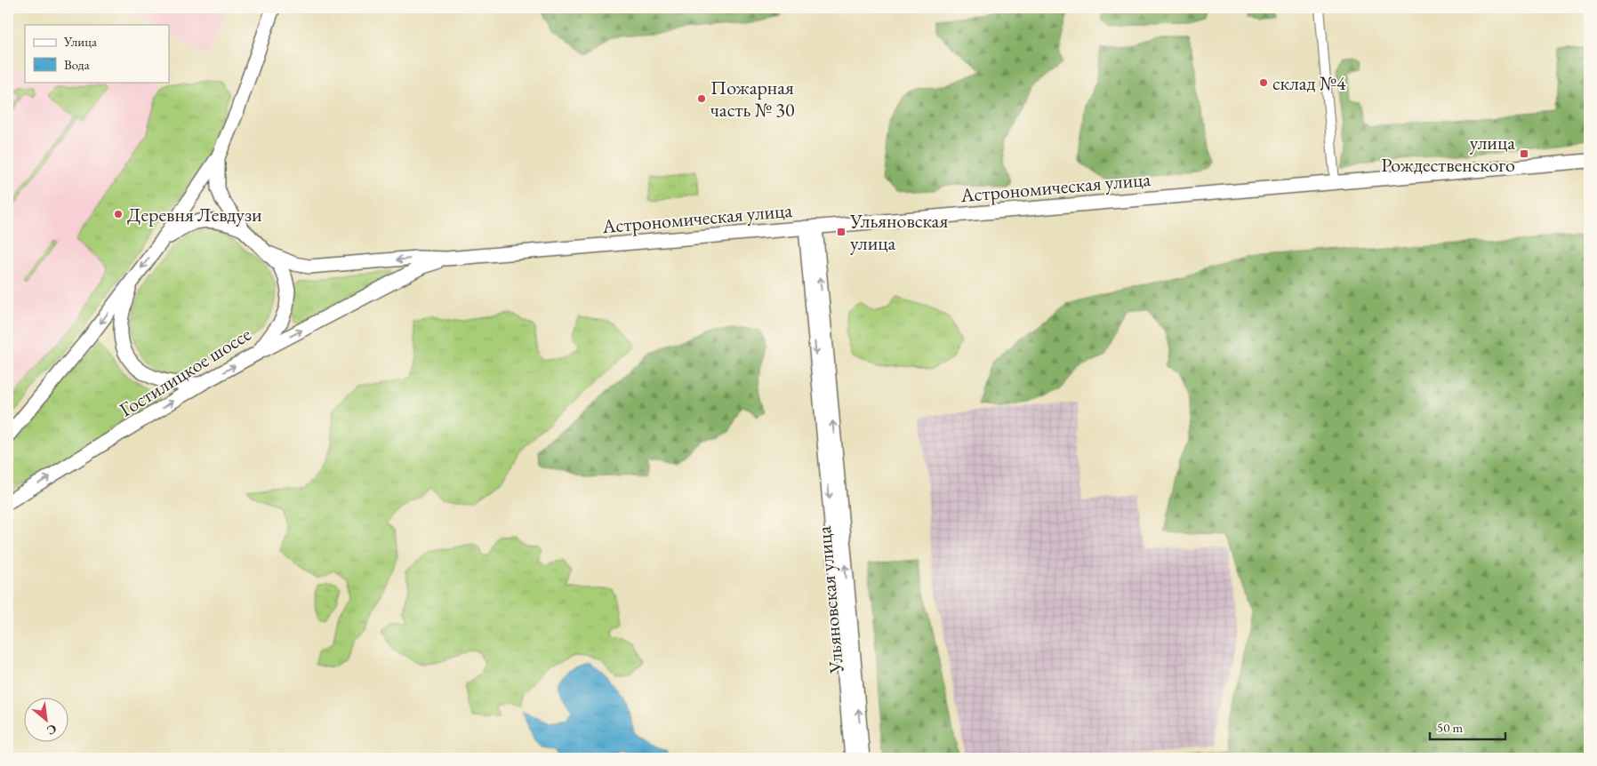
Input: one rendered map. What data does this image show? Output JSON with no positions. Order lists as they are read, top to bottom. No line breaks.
{"streets":{"main road":["Астрономическая улица","Гостилицкое шоссе","Ульяновская улица"]},"crossings":[["Астрономическая улица","Гостилицкое шоссе"],["Астрономическая улица","Ульяновская улица"]],"places":{"other":["склад №4","Пожарная часть № 30","Деревня Левдузи"],"transit":["улица Рождественского","Ульяновская улица"]},"legend":["Улица","Вода"],"scale_bar":"50 m","north":"bottom right"}
